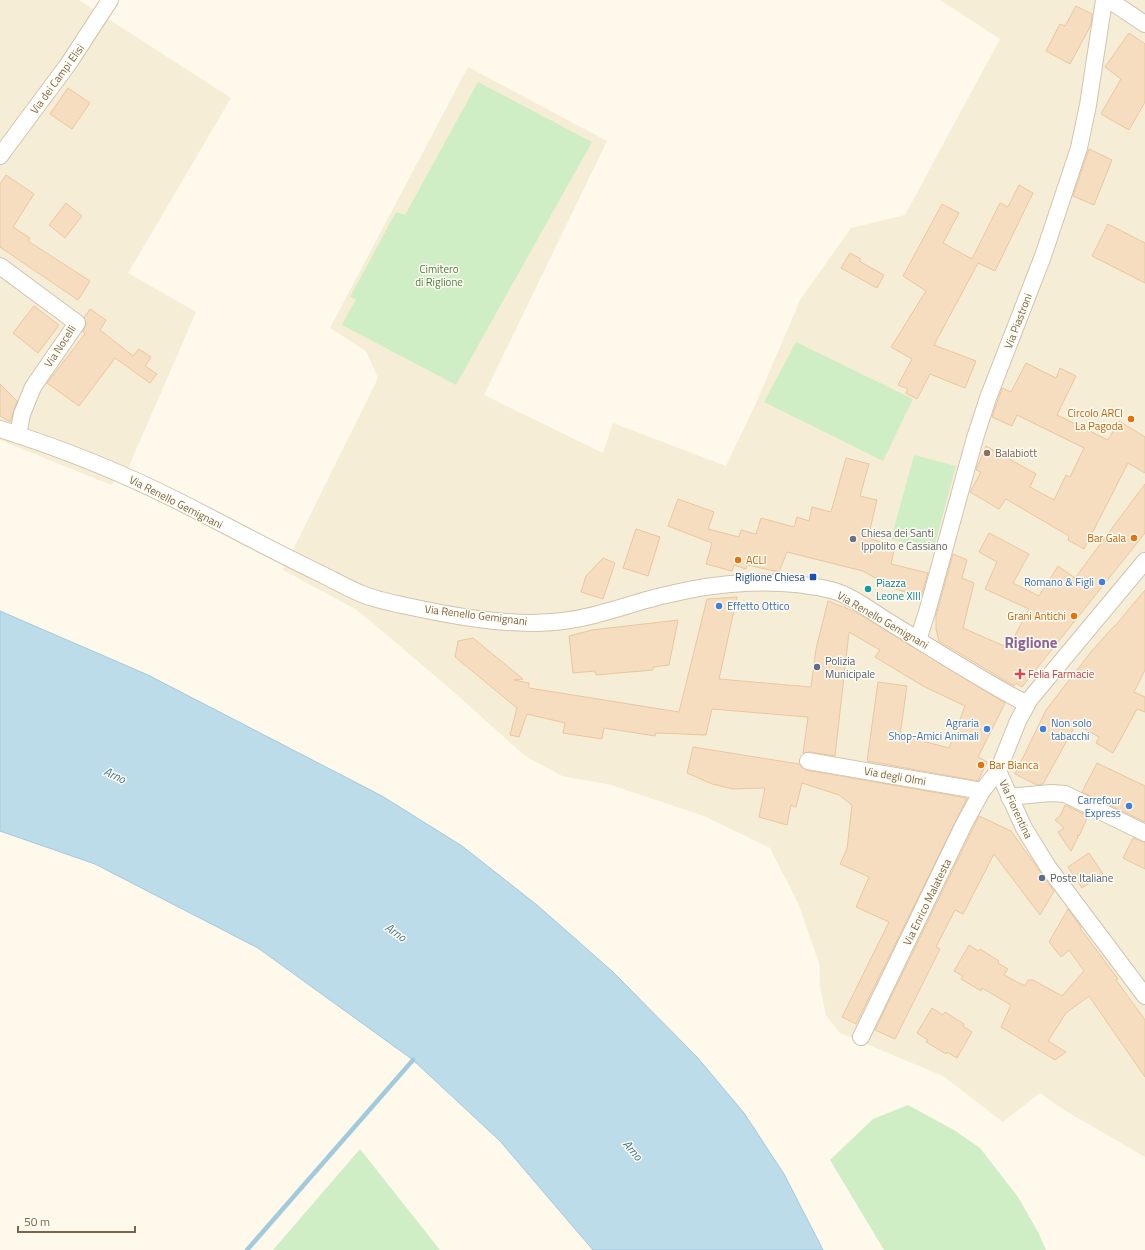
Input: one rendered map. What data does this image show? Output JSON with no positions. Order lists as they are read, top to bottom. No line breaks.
{"streets":{"street":["Via dei Campi Elisi","Via Piastroni","Via Nocelli","Via Renello Gemignani","Via degli Olmi","Via Fiorentina","Via Enrico Malatesta"]},"crossings":[["Via Piastroni","Via Renello Gemignani"],["Via Nocelli","Via Renello Gemignani"],["Via Renello Gemignani","Via Fiorentina"],["Via degli Olmi","Via Enrico Malatesta"],["Via Fiorentina","Via Enrico Malatesta"]],"districts":["Riglione"],"water":["Arno"],"parks":["Cimitero di Riglione"],"places":{"other":["Circolo ARCI La Pagoda","Balabiott","Bar Gala","Chiesa dei Santi Ippolito e Cassiano","ACLI","Romano & Figli","Piazza Leone XIII","Effetto Ottico","Grani Antichi","Polizia Municipale","Agraria Shop-Amici Animali","Non solo tabacchi","Bar Bianca","Carrefour Express","Poste Italiane"],"transit":["Riglione Chiesa"],"health":["Felia Farmacie"]},"scale_bar":"50 m"}
